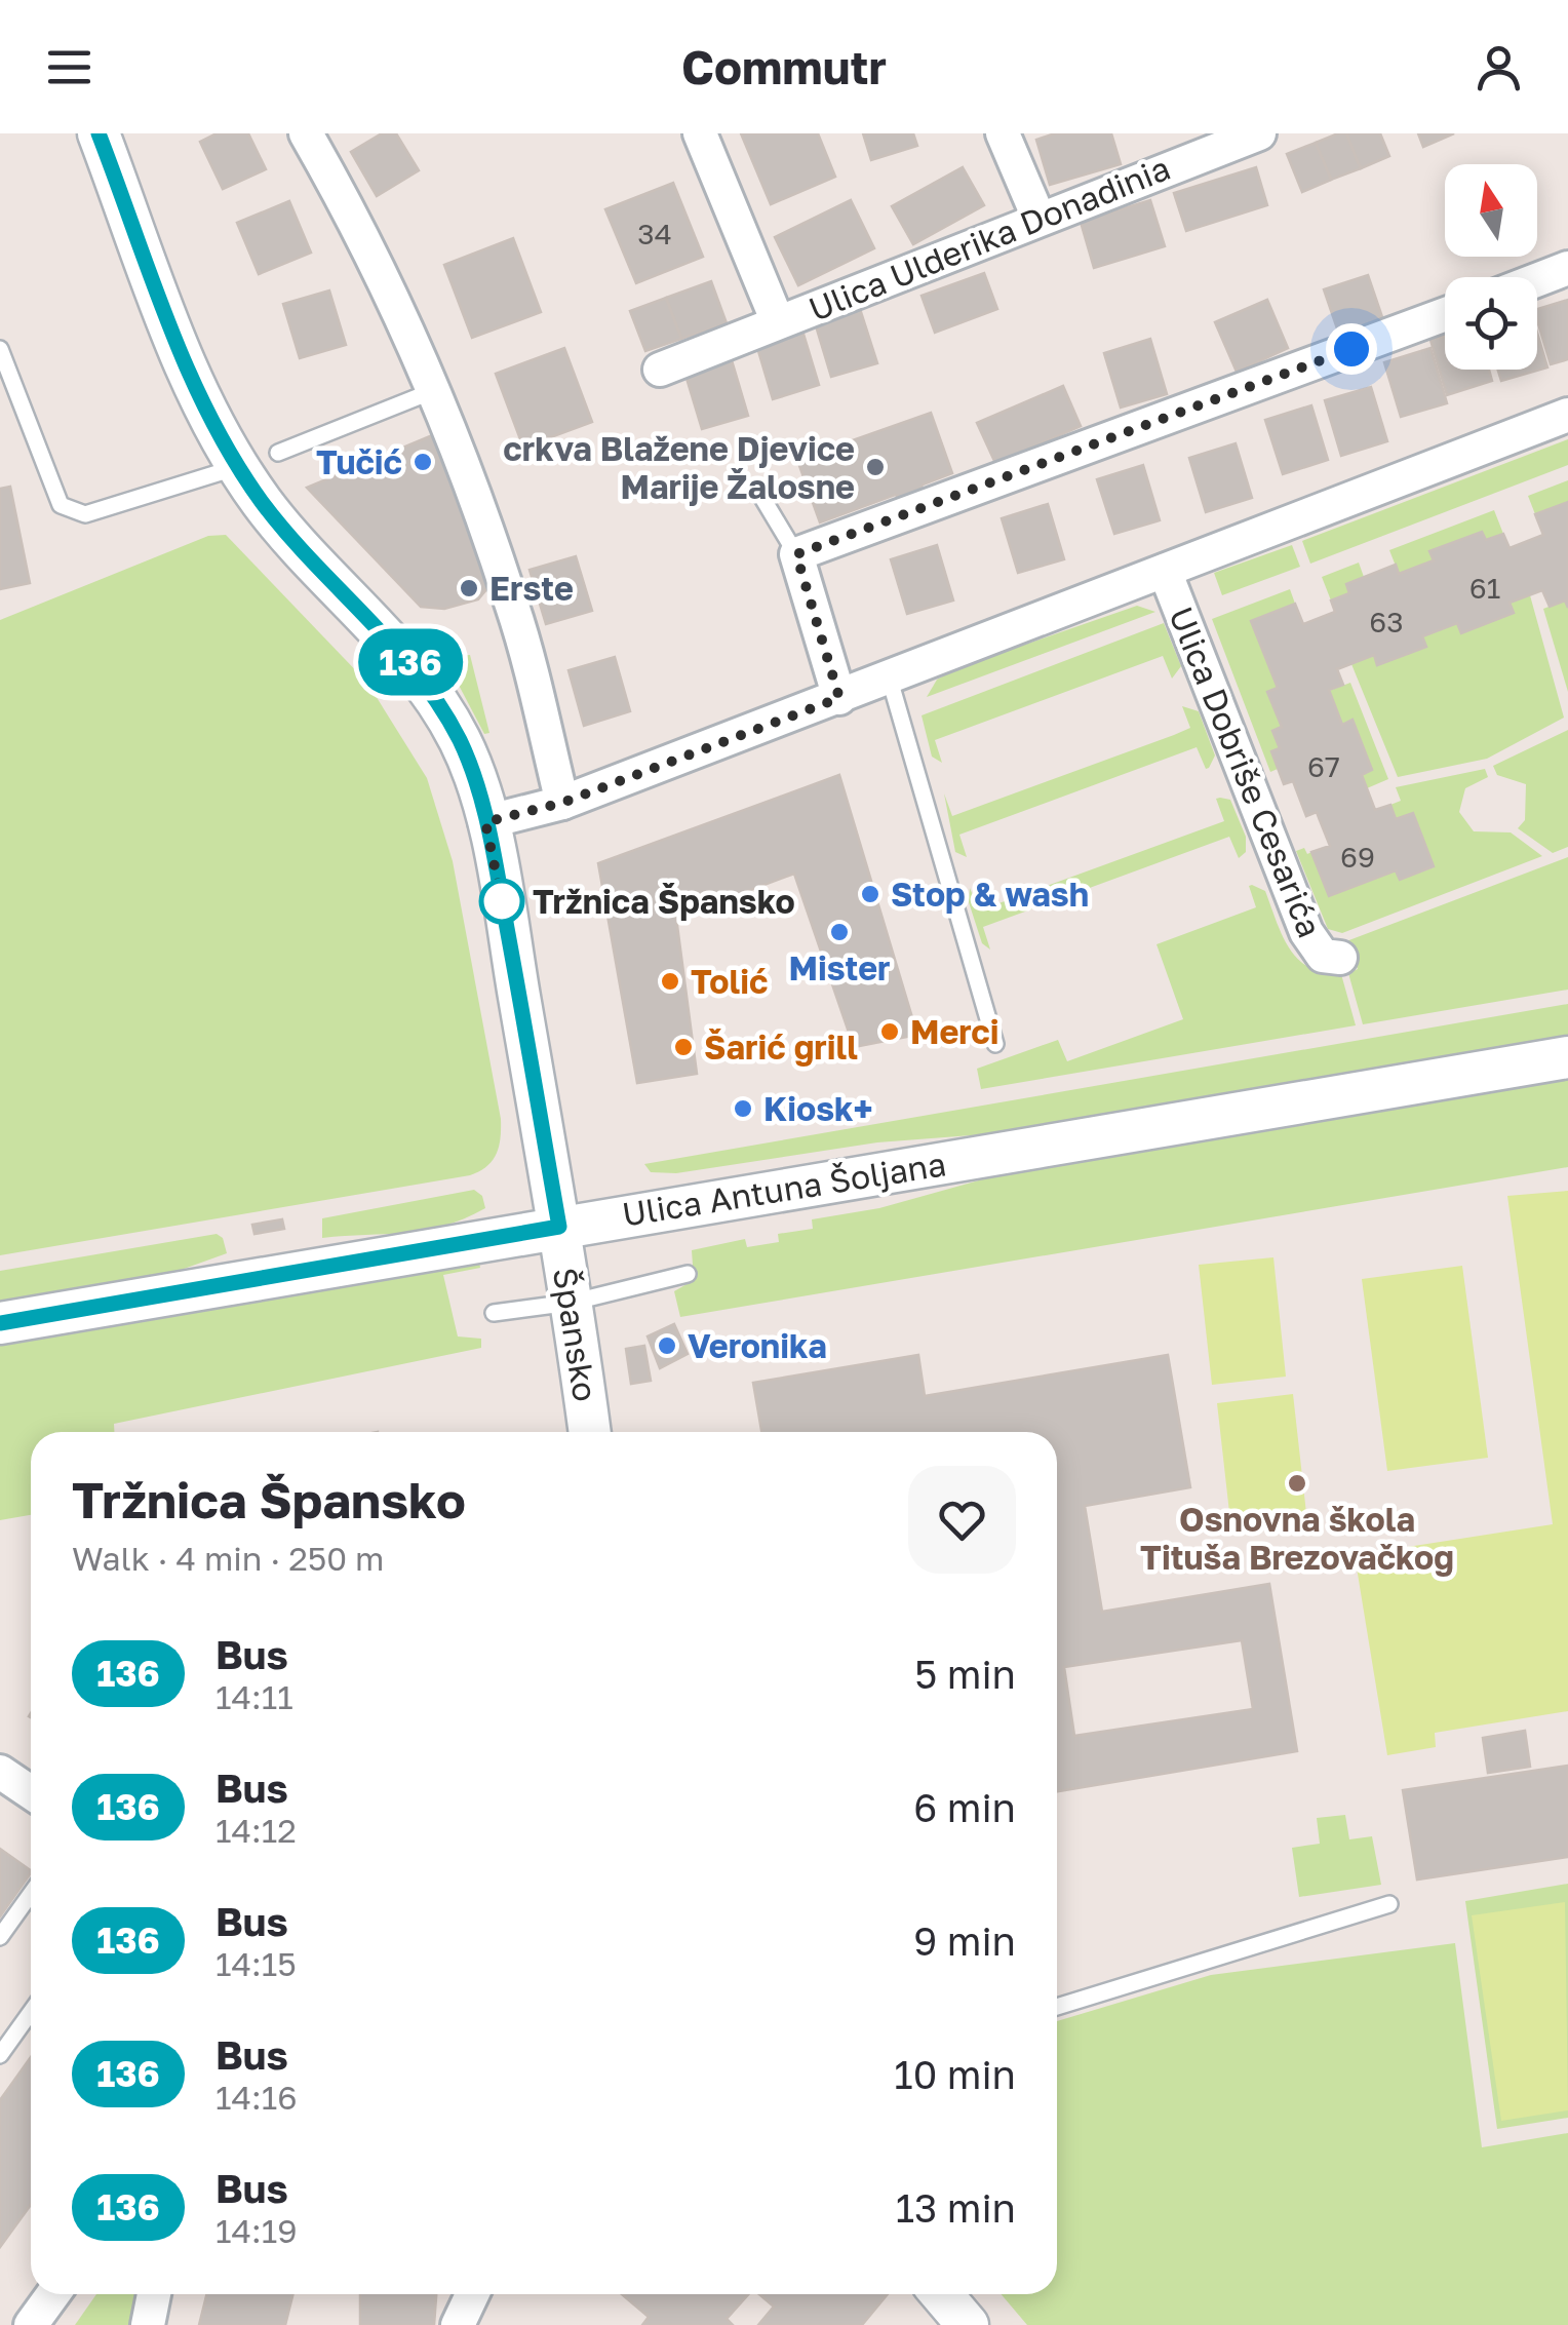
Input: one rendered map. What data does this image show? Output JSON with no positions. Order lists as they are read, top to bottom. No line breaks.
{"streets":{"street":["Ulica Ulderika Donadinia","Ulica Dobriše Cesarića","Ulica Antuna Šoljana","Špansko"]},"crossings":[["Ulica Dobriše Cesarića","Špansko"],["Ulica Antuna Šoljana","Špansko"]],"places":["Tučić","crkva Blažene Djevice Marije Žalosne","Erste","Stop & wash","Tržnica Špansko","Mister","Tolić","Merci","Šarić grill","Kiosk+","Veronika","Osnovna škola Tituša Brezovačkog"],"lines":["bus line 136"],"house_numbers":["34","61","63","67","69"],"north":"top","page":{"header":"Commutr","on_map":"136","heading":["Tržnica Špansko","Walk · 4 min · 250 m"],"list":[{"mark":"136","name":"Bus","note":"14:11","value":"5 min"},{"mark":"136","name":"Bus","note":"14:12","value":"6 min"},{"mark":"136","name":"Bus","note":"14:15","value":"9 min"},{"mark":"136","name":"Bus","note":"14:16","value":"10 min"},{"mark":"136","name":"Bus","note":"14:19","value":"13 min"}]}}
